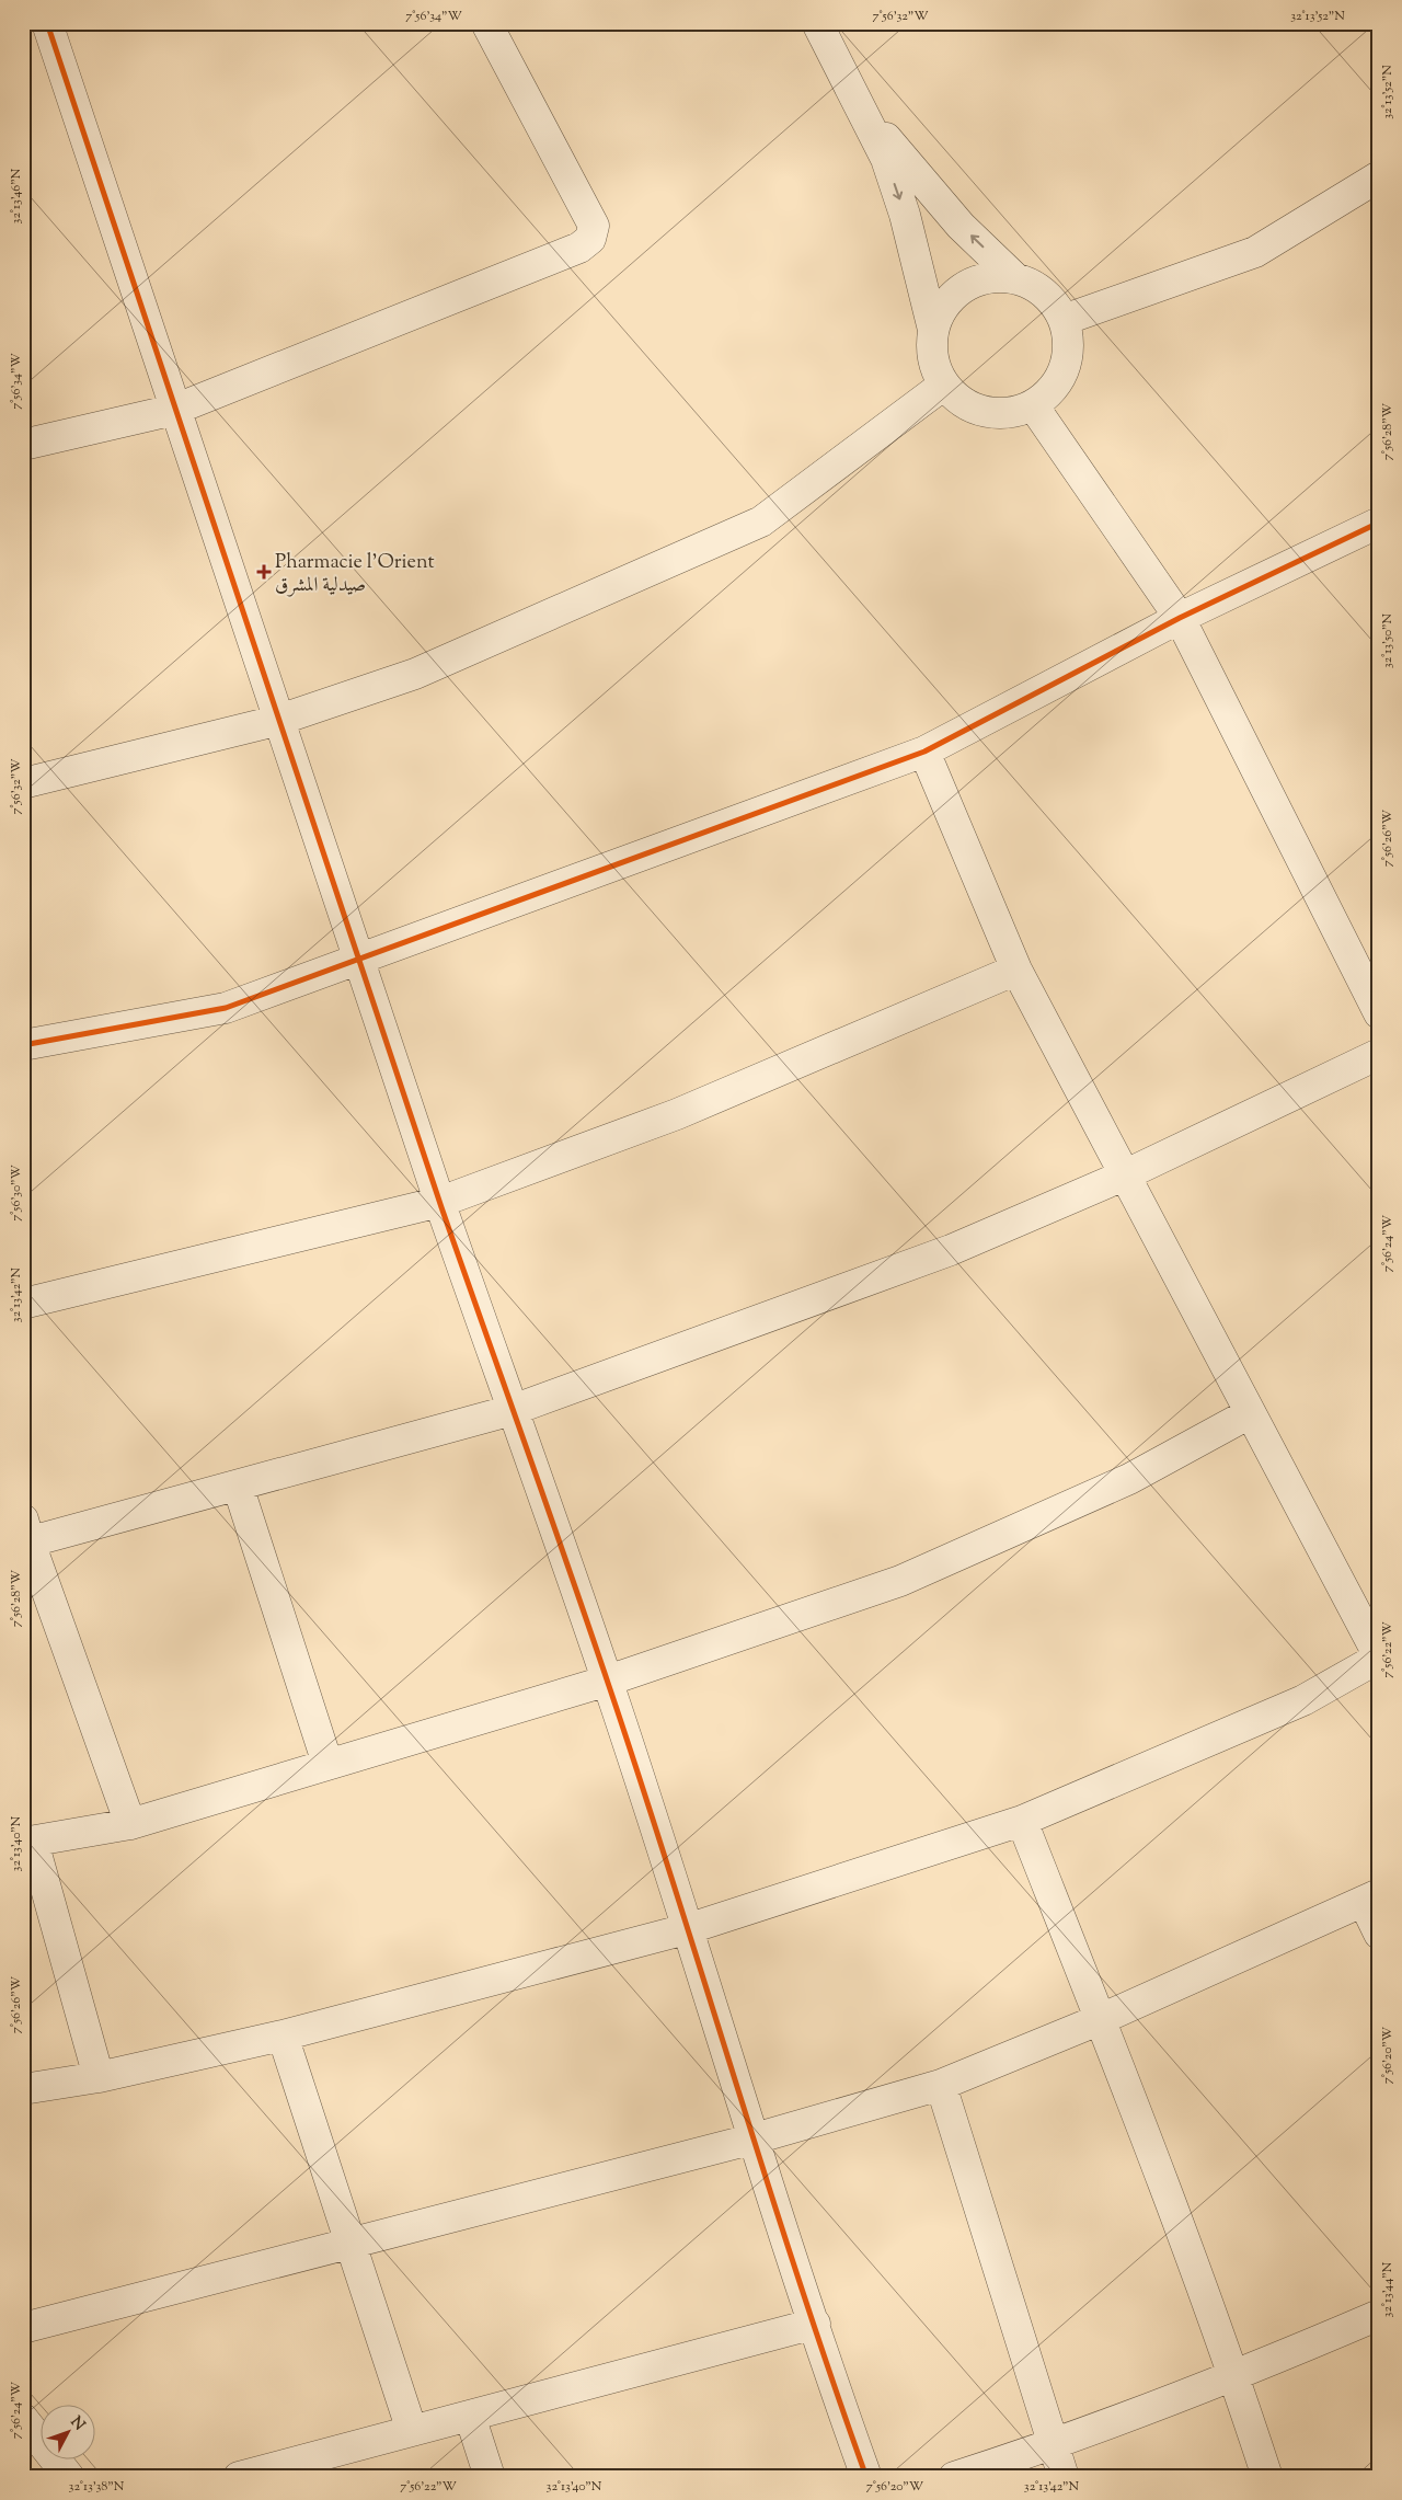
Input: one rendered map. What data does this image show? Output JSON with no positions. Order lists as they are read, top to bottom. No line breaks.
{"places":{"health":["Pharmacie l'Orient صيدلية المشرق"]},"north":"top right","coordinates":["7°56'34\"W","7°56'32\"W","32°13'52\"N","32°13'46\"N","7°56'28\"W","32°13'50\"N","7°56'26\"W","7°56'30\"W","7°56'24\"W","32°13'42\"N","7°56'22\"W","32°13'40\"N","7°56'20\"W","32°13'44\"N","32°13'38\"N"]}
